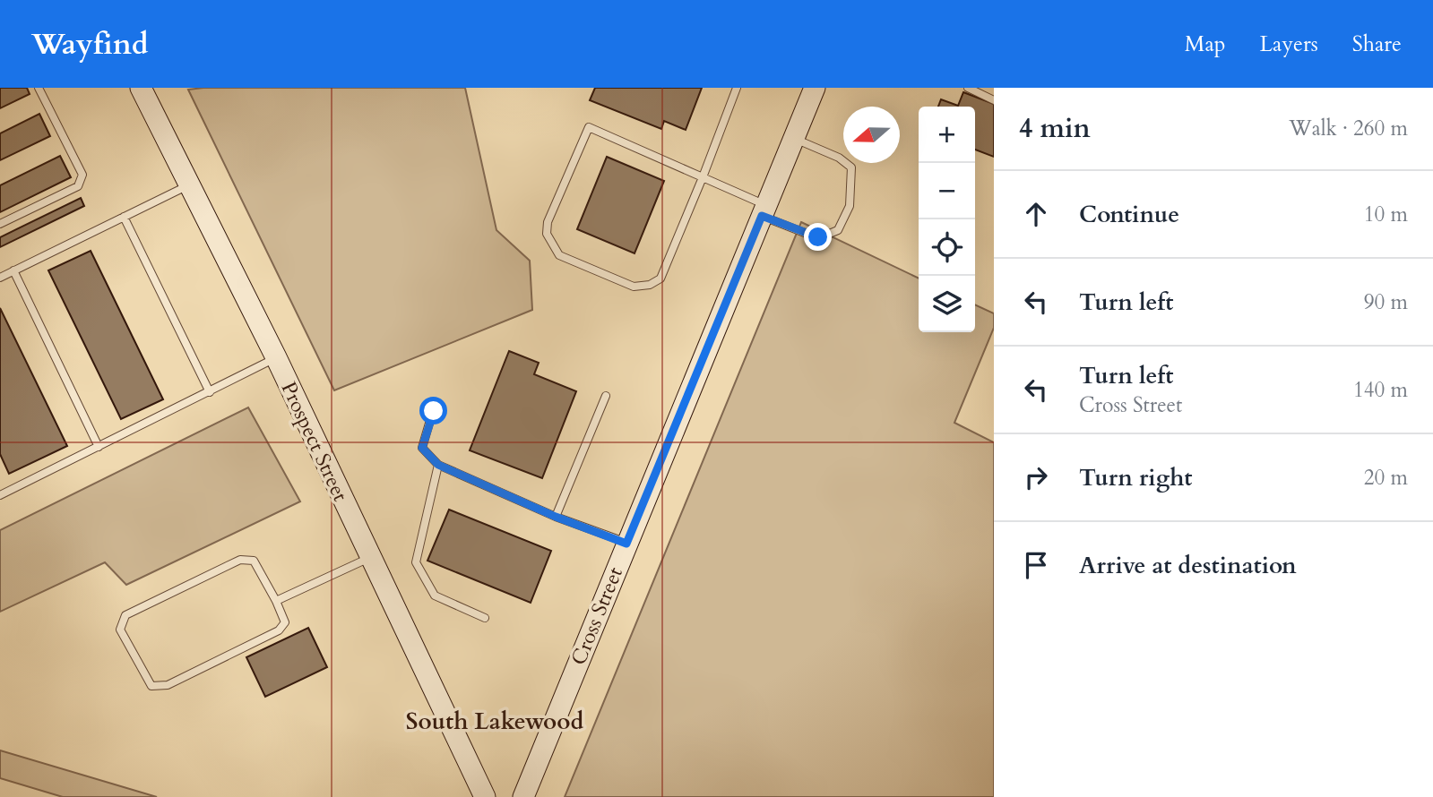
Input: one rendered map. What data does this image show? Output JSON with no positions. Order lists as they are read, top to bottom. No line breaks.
{"streets":{"street":["Prospect Street","Cross Street"]},"districts":["South Lakewood"],"north":"left","page":{"header":"Wayfind","nav":["Map","Layers","Share"],"heading":["4 min","Walk · 260 m"],"map_buttons":["+","−"],"list":[["Continue","10 m"],["Turn left","90 m"],["Turn left","Cross Street","140 m"],["Turn right","20 m"],"Arrive at destination"]}}
